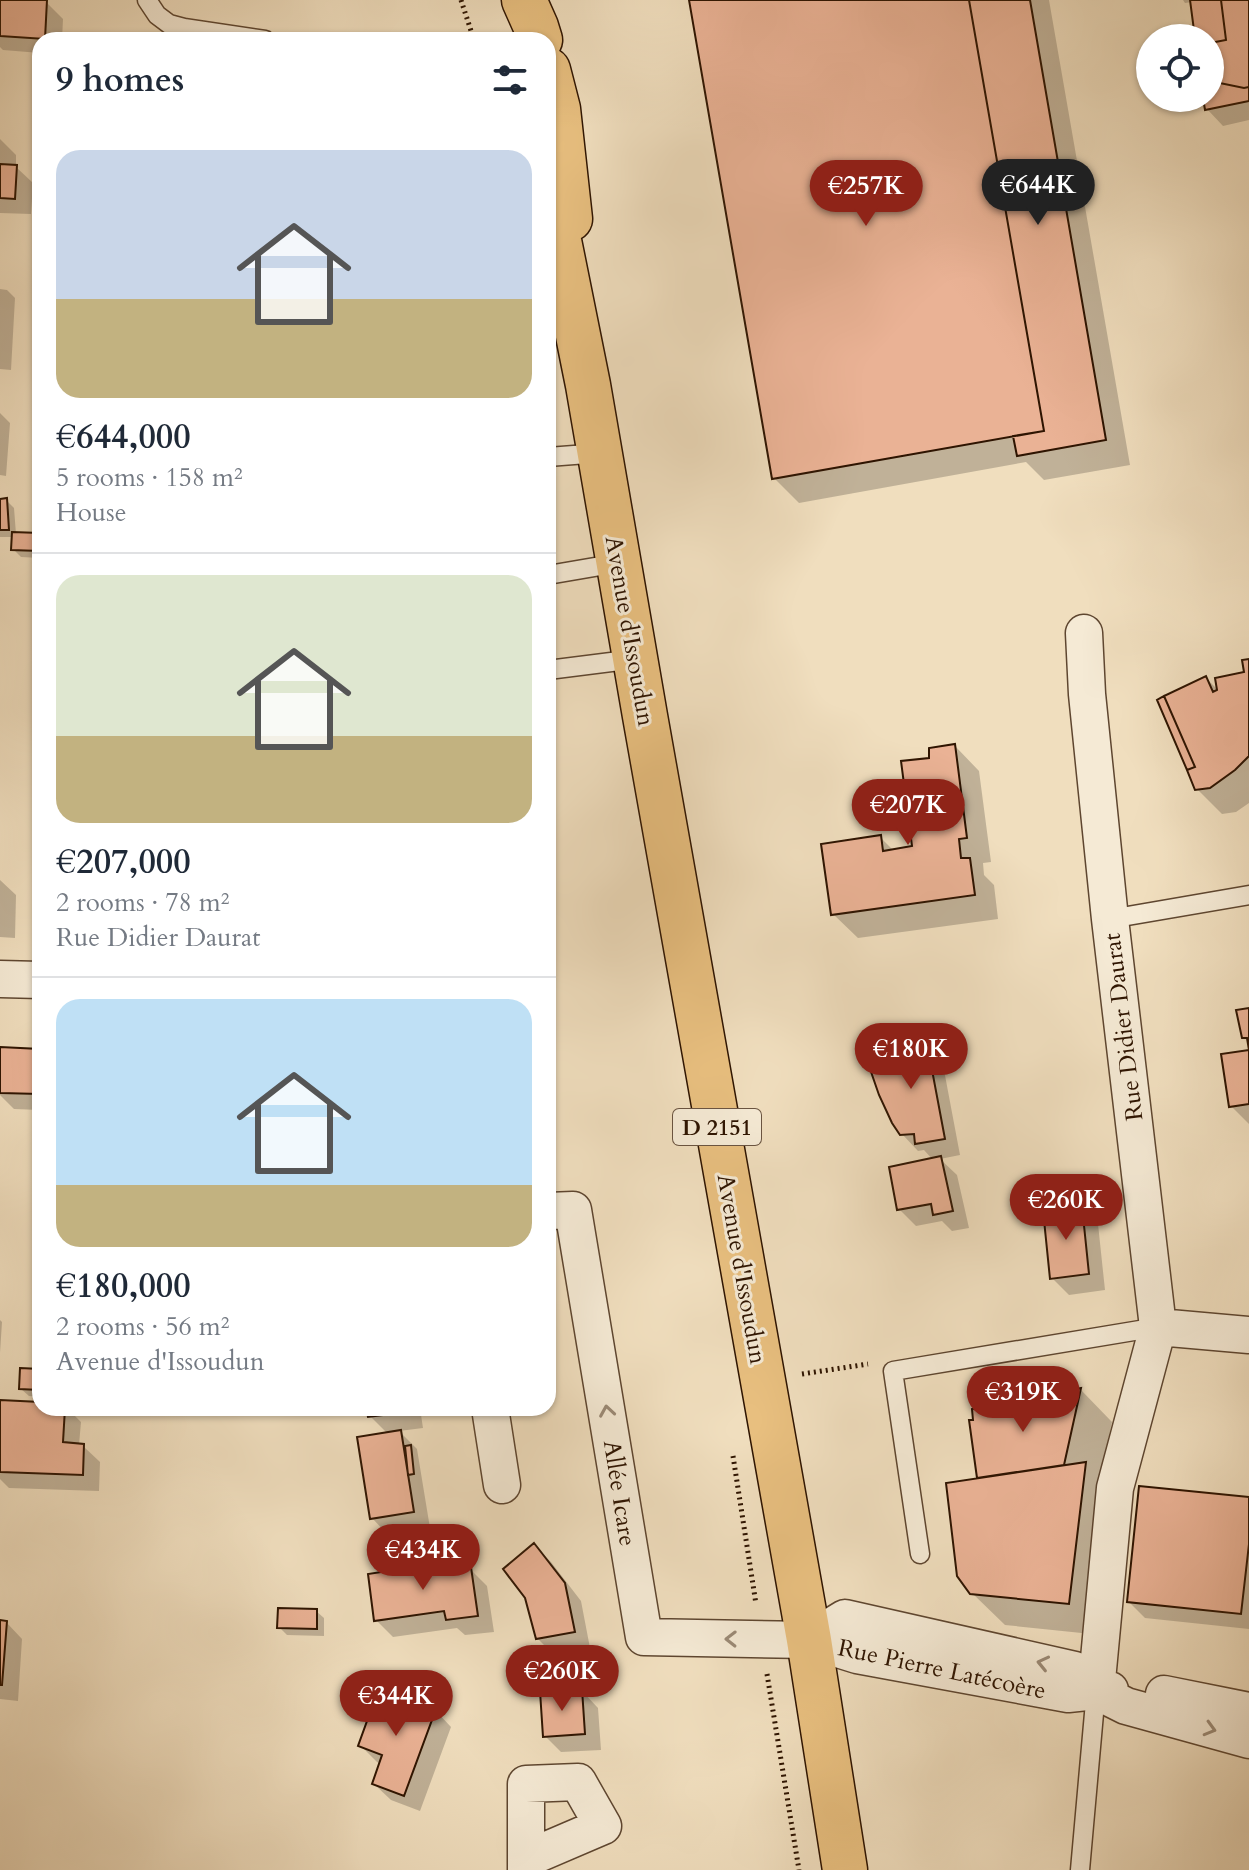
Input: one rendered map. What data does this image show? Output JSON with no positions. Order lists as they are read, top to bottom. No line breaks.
{"streets":{"main road":["Avenue d'Issoudun","D 2151"],"street":["Rue Didier Daurat","Allée Icare","Rue Pierre Latécoère"]},"crossings":[["Avenue d'Issoudun","Allée Icare"],["Avenue d'Issoudun","Rue Pierre Latécoère"],["Rue Didier Daurat","Rue Pierre Latécoère"],["Allée Icare","Rue Pierre Latécoère"]],"one_way":["Allée Icare"],"page":{"heading":"9 homes","list":[{"name":"€644,000","note":"5 rooms · 158 m² · House"},{"name":"€207,000","note":"2 rooms · 78 m² · Rue Didier Daurat"},{"name":"€180,000","note":"2 rooms · 56 m² · Avenue d'Issoudun"}],"price":["€644K","€257K","€207K","€180K","€260K","€319K","€434K","€260K","€344K"]}}
